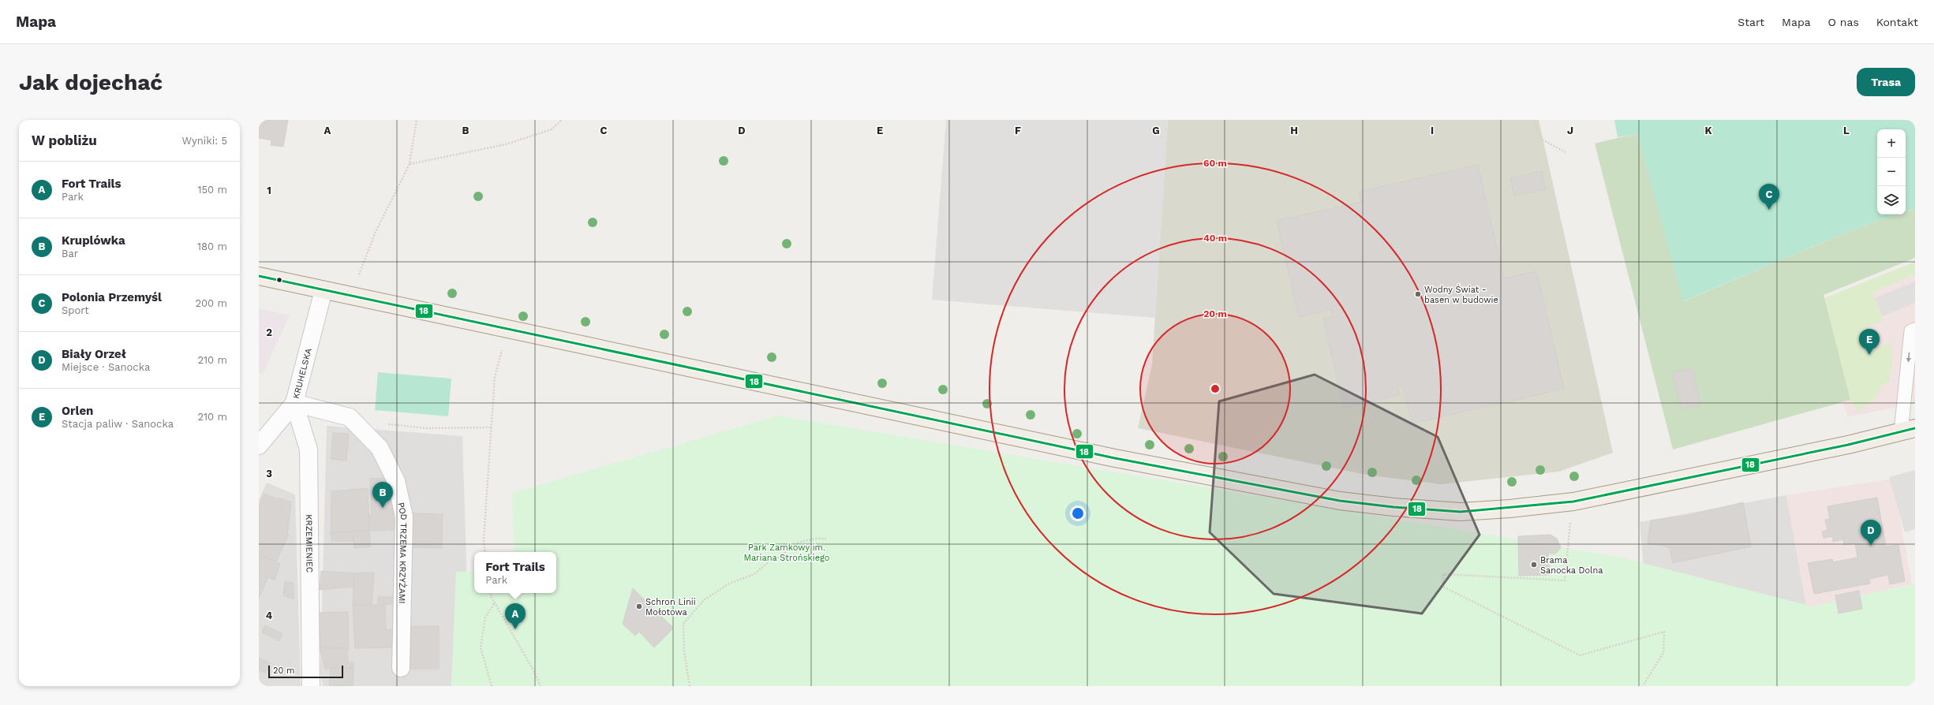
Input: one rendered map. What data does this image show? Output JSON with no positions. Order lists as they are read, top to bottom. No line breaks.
{"streets":{"street":["KRUHELSKA","KRZEMIENIEC","POD TRZEMA KRZYŻAMI"]},"crossings":[["KRUHELSKA","KRZEMIENIEC"],["KRUHELSKA","POD TRZEMA KRZYŻAMI"],["KRZEMIENIEC","POD TRZEMA KRZYŻAMI"]],"parks":["Park Zamkowy im. Mariana Strońskiego"],"places":["Wodny Świat - basen w budowie","Brama Sanocka Dolna","Schron Linii Mołotowa"],"lines":["transit line 18"],"scale_bar":"20 m","page":{"header":"Mapa","nav":["Start","Mapa","O nas","Kontakt"],"buttons":"Trasa","title":"Jak dojechać","heading":["W pobliżu","Wyniki: 5"],"map_buttons":["+","−"],"list":[{"mark":"A","name":"Fort Trails","note":"Park","value":"150 m"},{"mark":"B","name":"Kruplówka","note":"Bar","value":"180 m"},{"mark":"C","name":"Polonia Przemyśl","note":"Sport","value":"200 m"},{"mark":"D","name":"Biały Orzeł","note":"Miejsce · Sanocka","value":"210 m"},{"mark":"E","name":"Orlen","note":"Stacja paliw · Sanocka","value":"210 m"}],"pins":["C","E","B","D","A"],"popup":["Fort Trails","Park"],"scale":"20 m"},"grid":{"columns":["A","B","C","D","E","F","G","H","I","J","K","L"],"rows":["1","2","3","4"]},"rings":["60 m","40 m","20 m"]}
